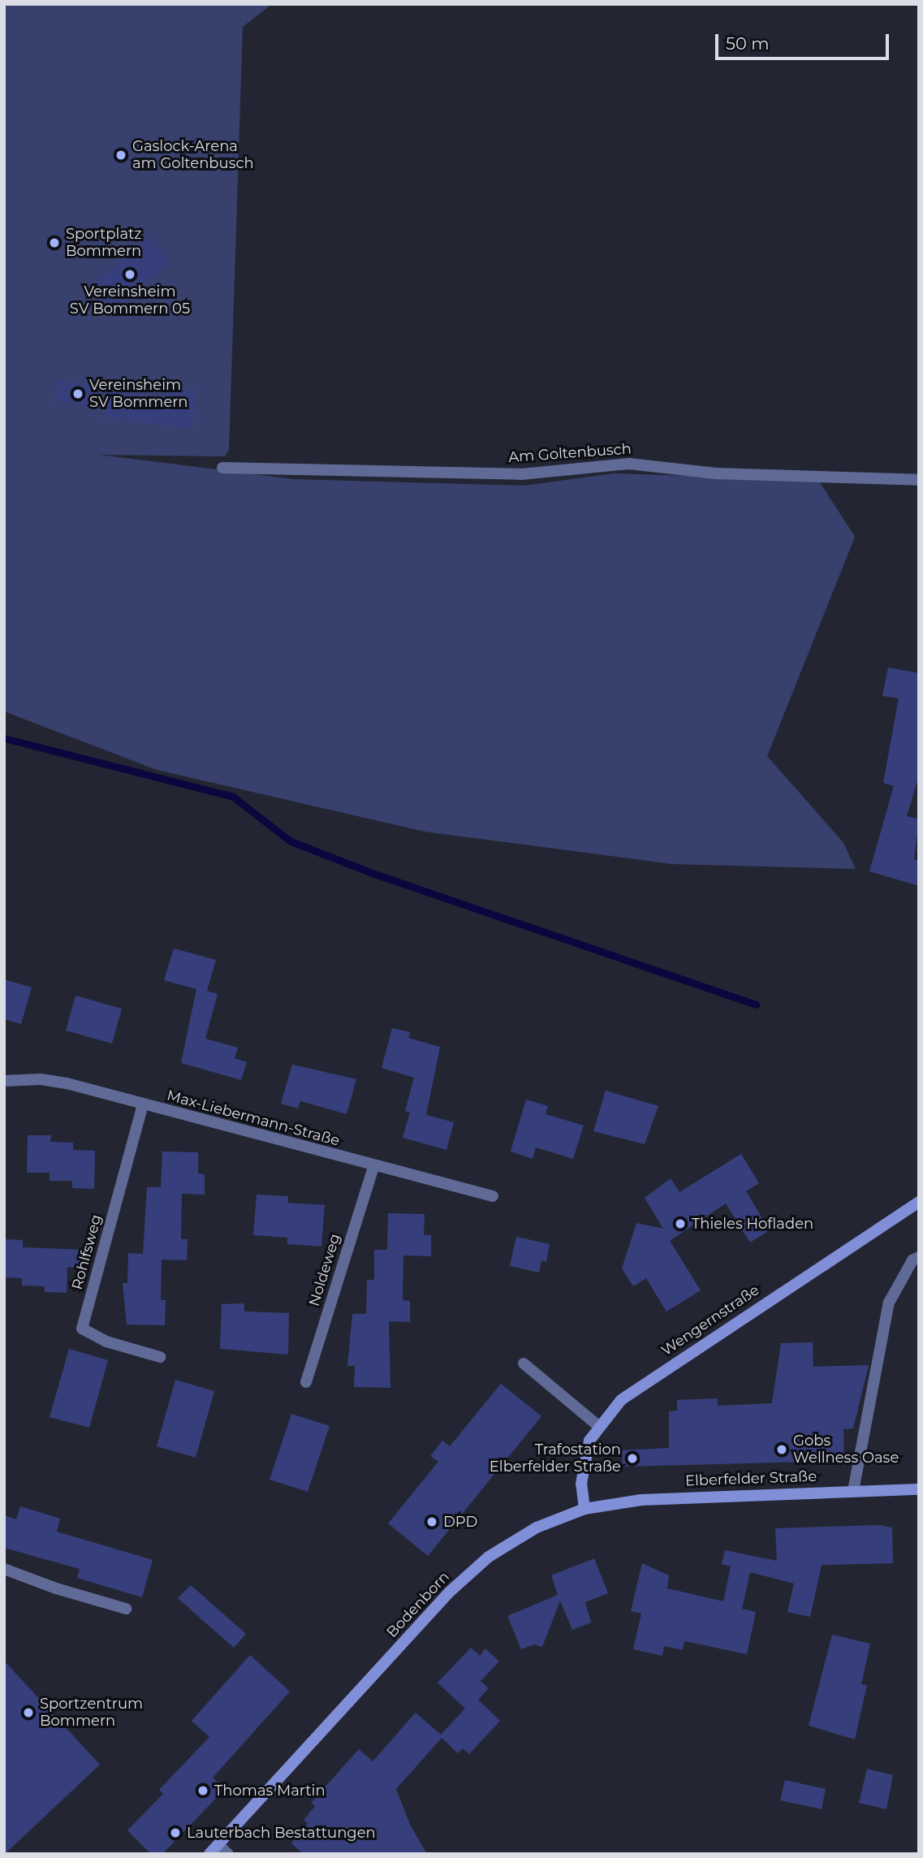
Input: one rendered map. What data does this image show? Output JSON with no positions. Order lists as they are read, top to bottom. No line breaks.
{"streets":{"main road":["Wengernstraße","Elberfelder Straße","Bodenborn"],"street":["Am Goltenbusch","Max-Liebermann-Straße","Rohlfsweg","Noldeweg"]},"crossings":[["Max-Liebermann-Straße","Rohlfsweg"],["Max-Liebermann-Straße","Noldeweg"],["Wengernstraße","Elberfelder Straße"],["Wengernstraße","Bodenborn"],["Elberfelder Straße","Bodenborn"]],"places":["Gaslock-Arena am Goltenbusch","Sportplatz Bommern","Vereinsheim SV Bommern 05","Vereinsheim SV Bommern","Thieles Hofladen","Gobs Wellness Oase","Trafostation Elberfelder Straße","DPD","Sportzentrum Bommern","Thomas Martin","Lauterbach Bestattungen"],"scale_bar":"50 m"}
